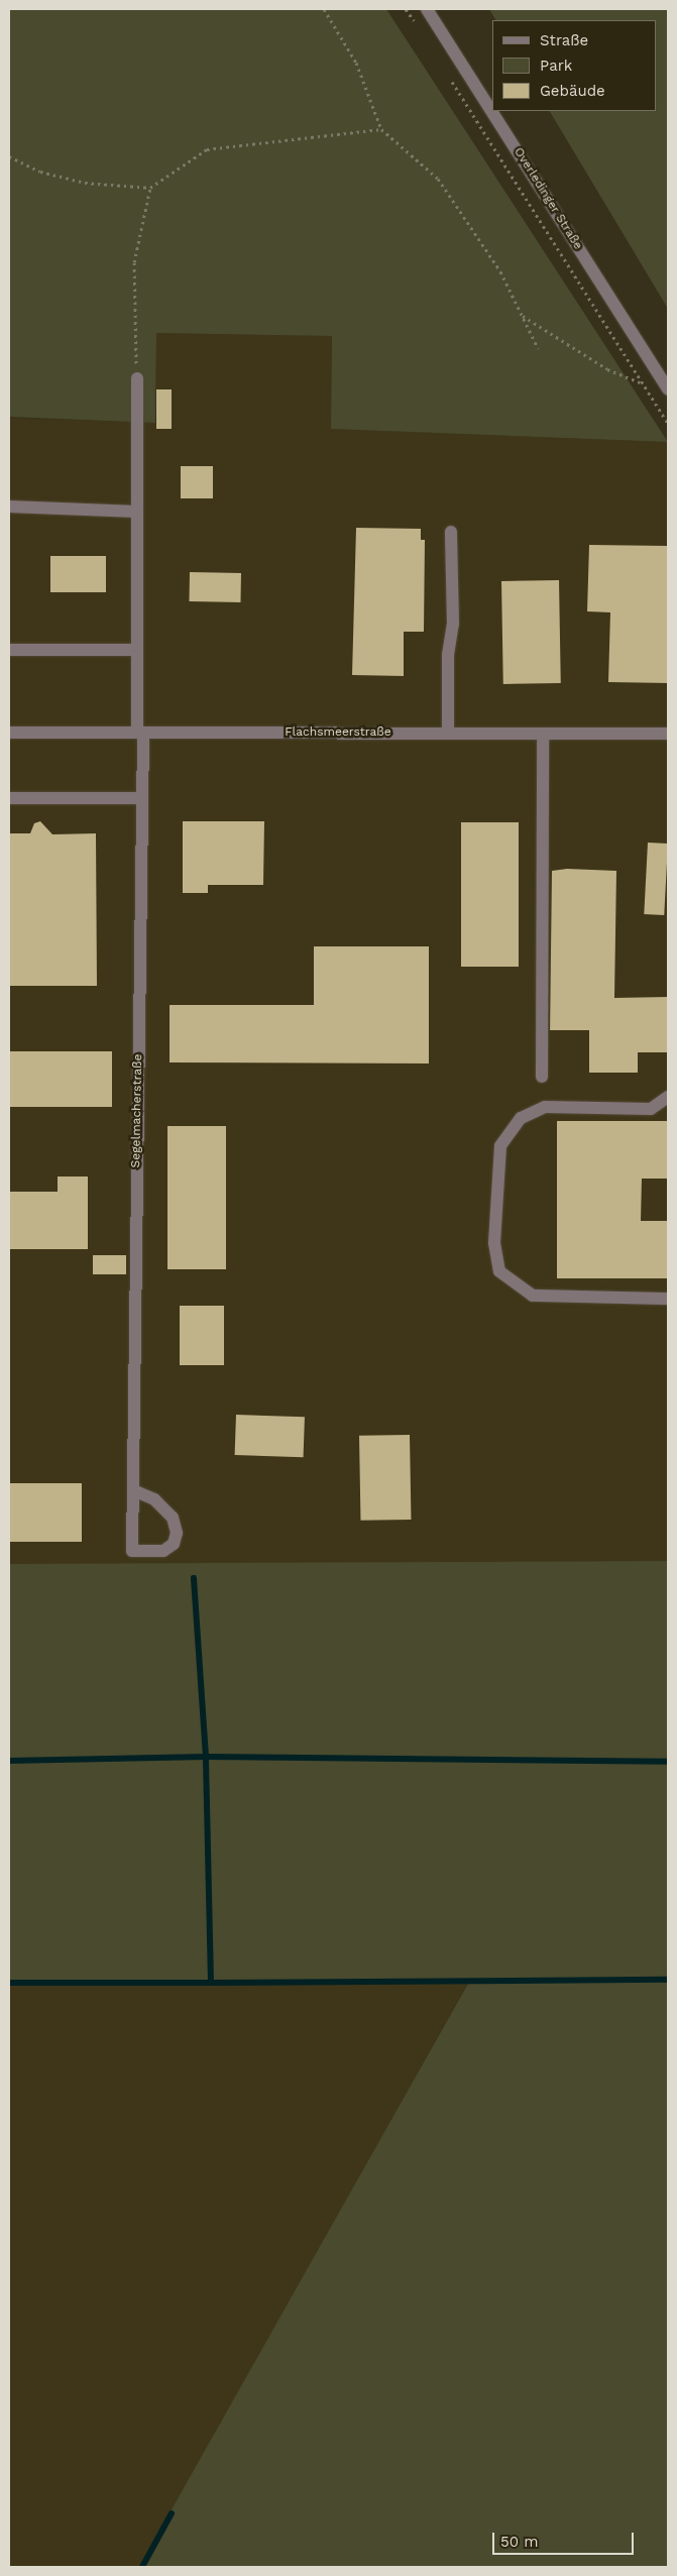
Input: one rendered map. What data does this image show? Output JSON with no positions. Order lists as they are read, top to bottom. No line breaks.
{"streets":{"street":["Overledinger Straße","Flachsmeerstraße","Segelmacherstraße"]},"crossings":[["Flachsmeerstraße","Segelmacherstraße"]],"legend":["Straße","Park","Gebäude"],"scale_bar":"50 m"}
